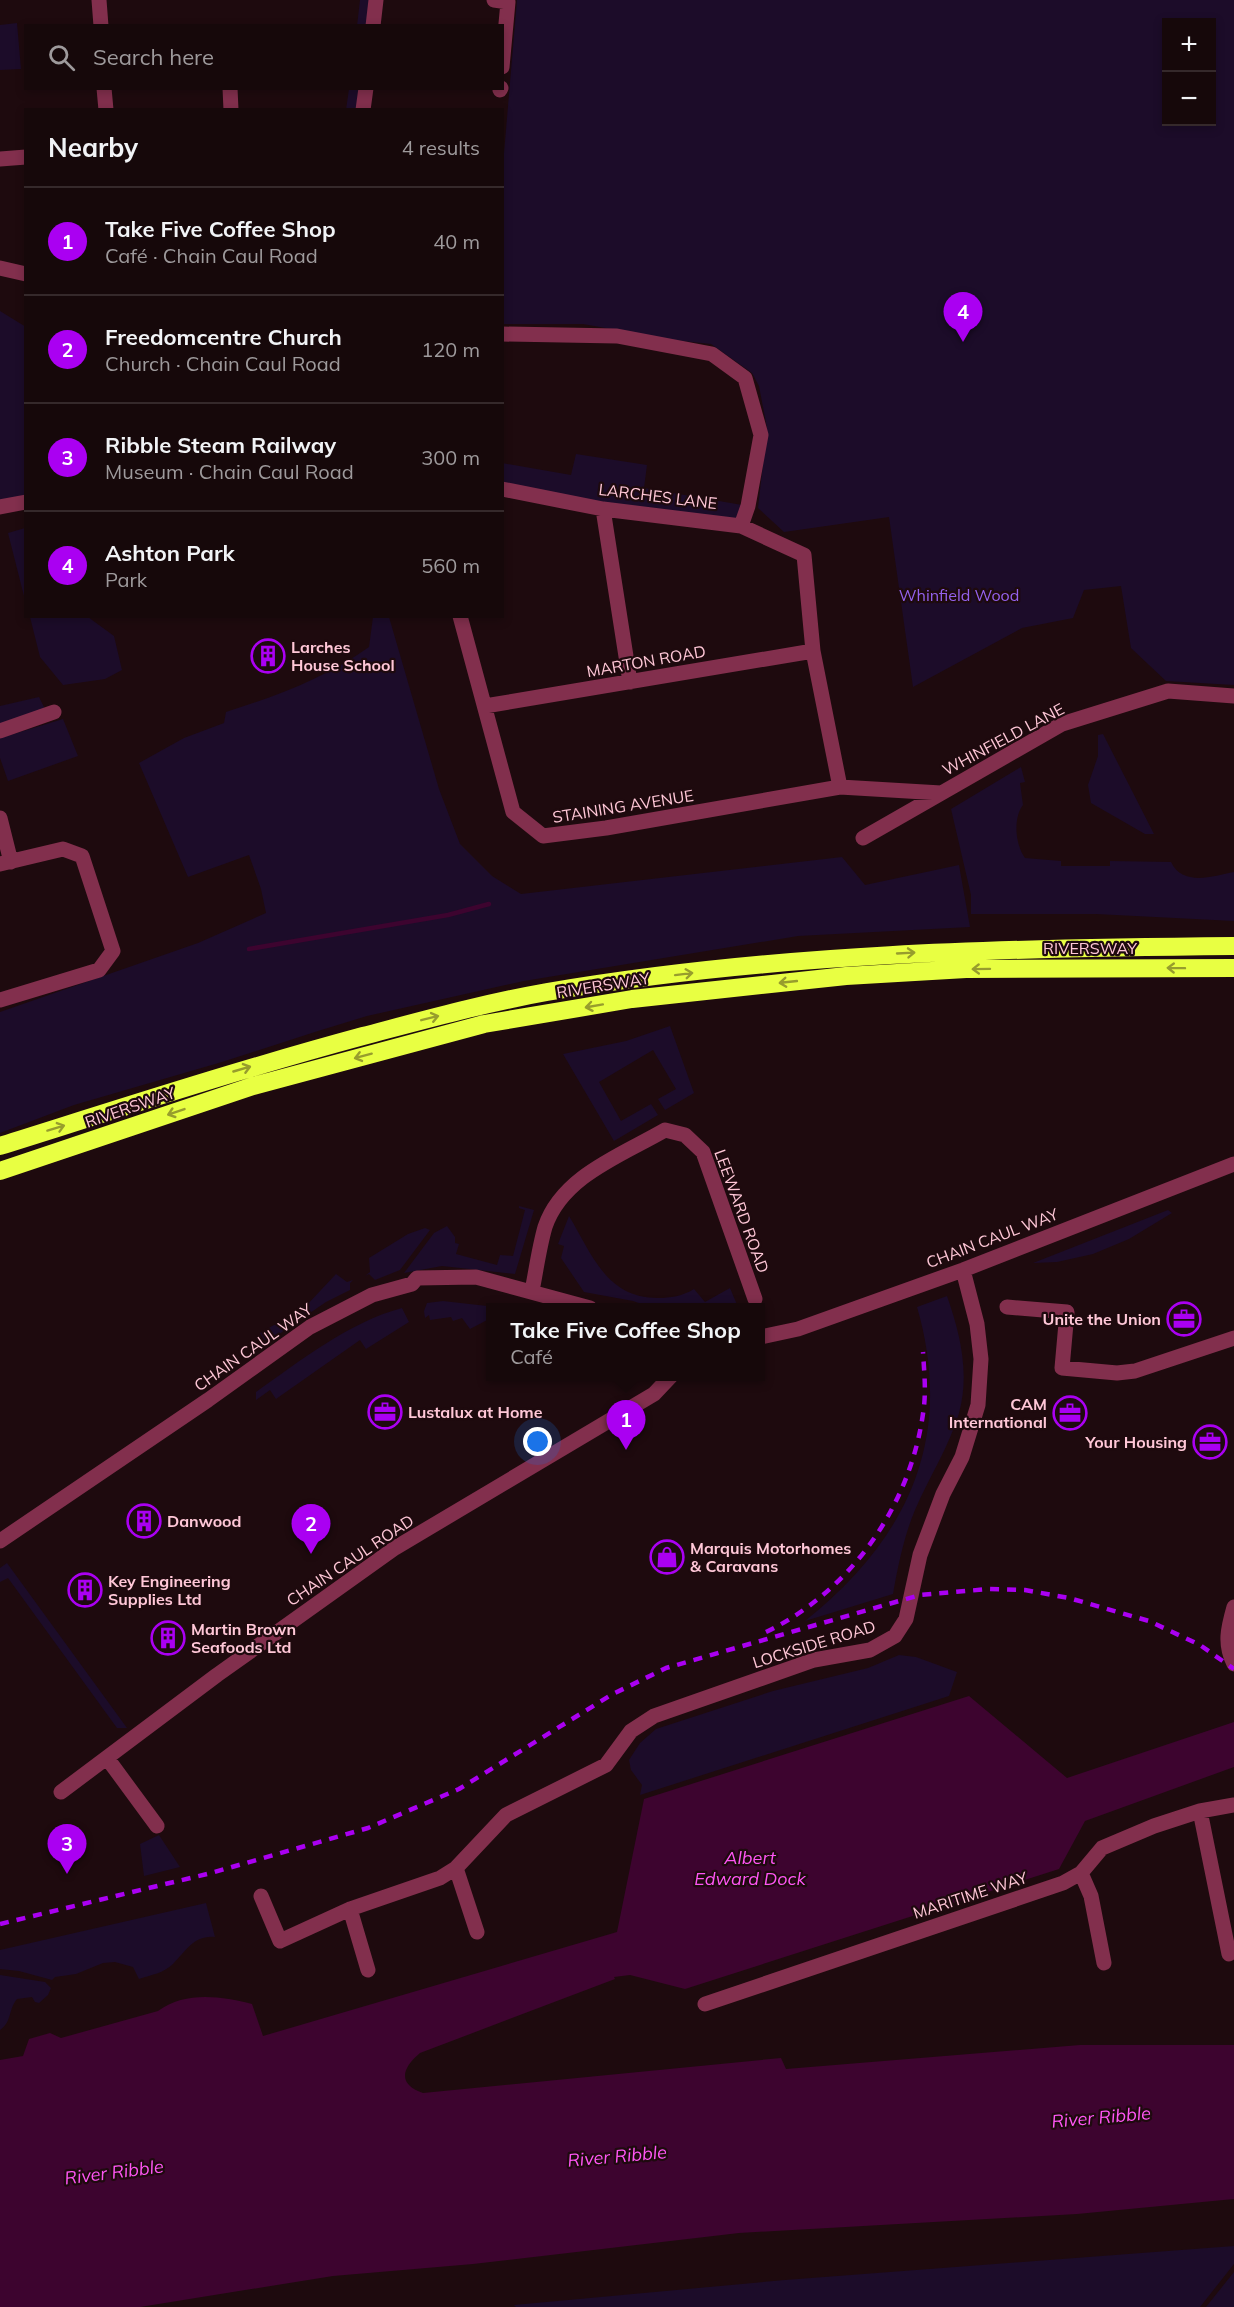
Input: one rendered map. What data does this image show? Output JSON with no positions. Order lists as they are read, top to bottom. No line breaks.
{"streets":{"highway":["RIVERSWAY"],"street":["LARCHES LANE","MARTON ROAD","WHINFIELD LANE","STAINING AVENUE","LEEWARD ROAD","CHAIN CAUL WAY","CHAIN CAUL ROAD","LOCKSIDE ROAD","MARITIME WAY"]},"crossings":[["LARCHES LANE","MARTON ROAD"],["MARTON ROAD","STAINING AVENUE"],["WHINFIELD LANE","STAINING AVENUE"],["LEEWARD ROAD","CHAIN CAUL WAY"],["CHAIN CAUL WAY","LOCKSIDE ROAD"]],"water":["Albert Edward Dock","River Ribble"],"parks":["Whinfield Wood"],"places":{"building":["Larches House School","Danwood","Key Engineering Supplies Ltd","Martin Brown Seafoods Ltd"],"office":["Unite the Union","Lustalux at Home","CAM International","Your Housing"],"shop":["Marquis Motorhomes & Caravans"]},"page":{"map_buttons":["+","−"],"search":"Search here","heading":["Nearby","4 results"],"list":[{"mark":"1","name":"Take Five Coffee Shop","note":"Café · Chain Caul Road","value":"40 m"},{"mark":"2","name":"Freedomcentre Church","note":"Church · Chain Caul Road","value":"120 m"},{"mark":"3","name":"Ribble Steam Railway","note":"Museum · Chain Caul Road","value":"300 m"},{"mark":"4","name":"Ashton Park","note":"Park","value":"560 m"}],"pins":["4","1","2","3"],"popup":["Take Five Coffee Shop","Café"]}}
